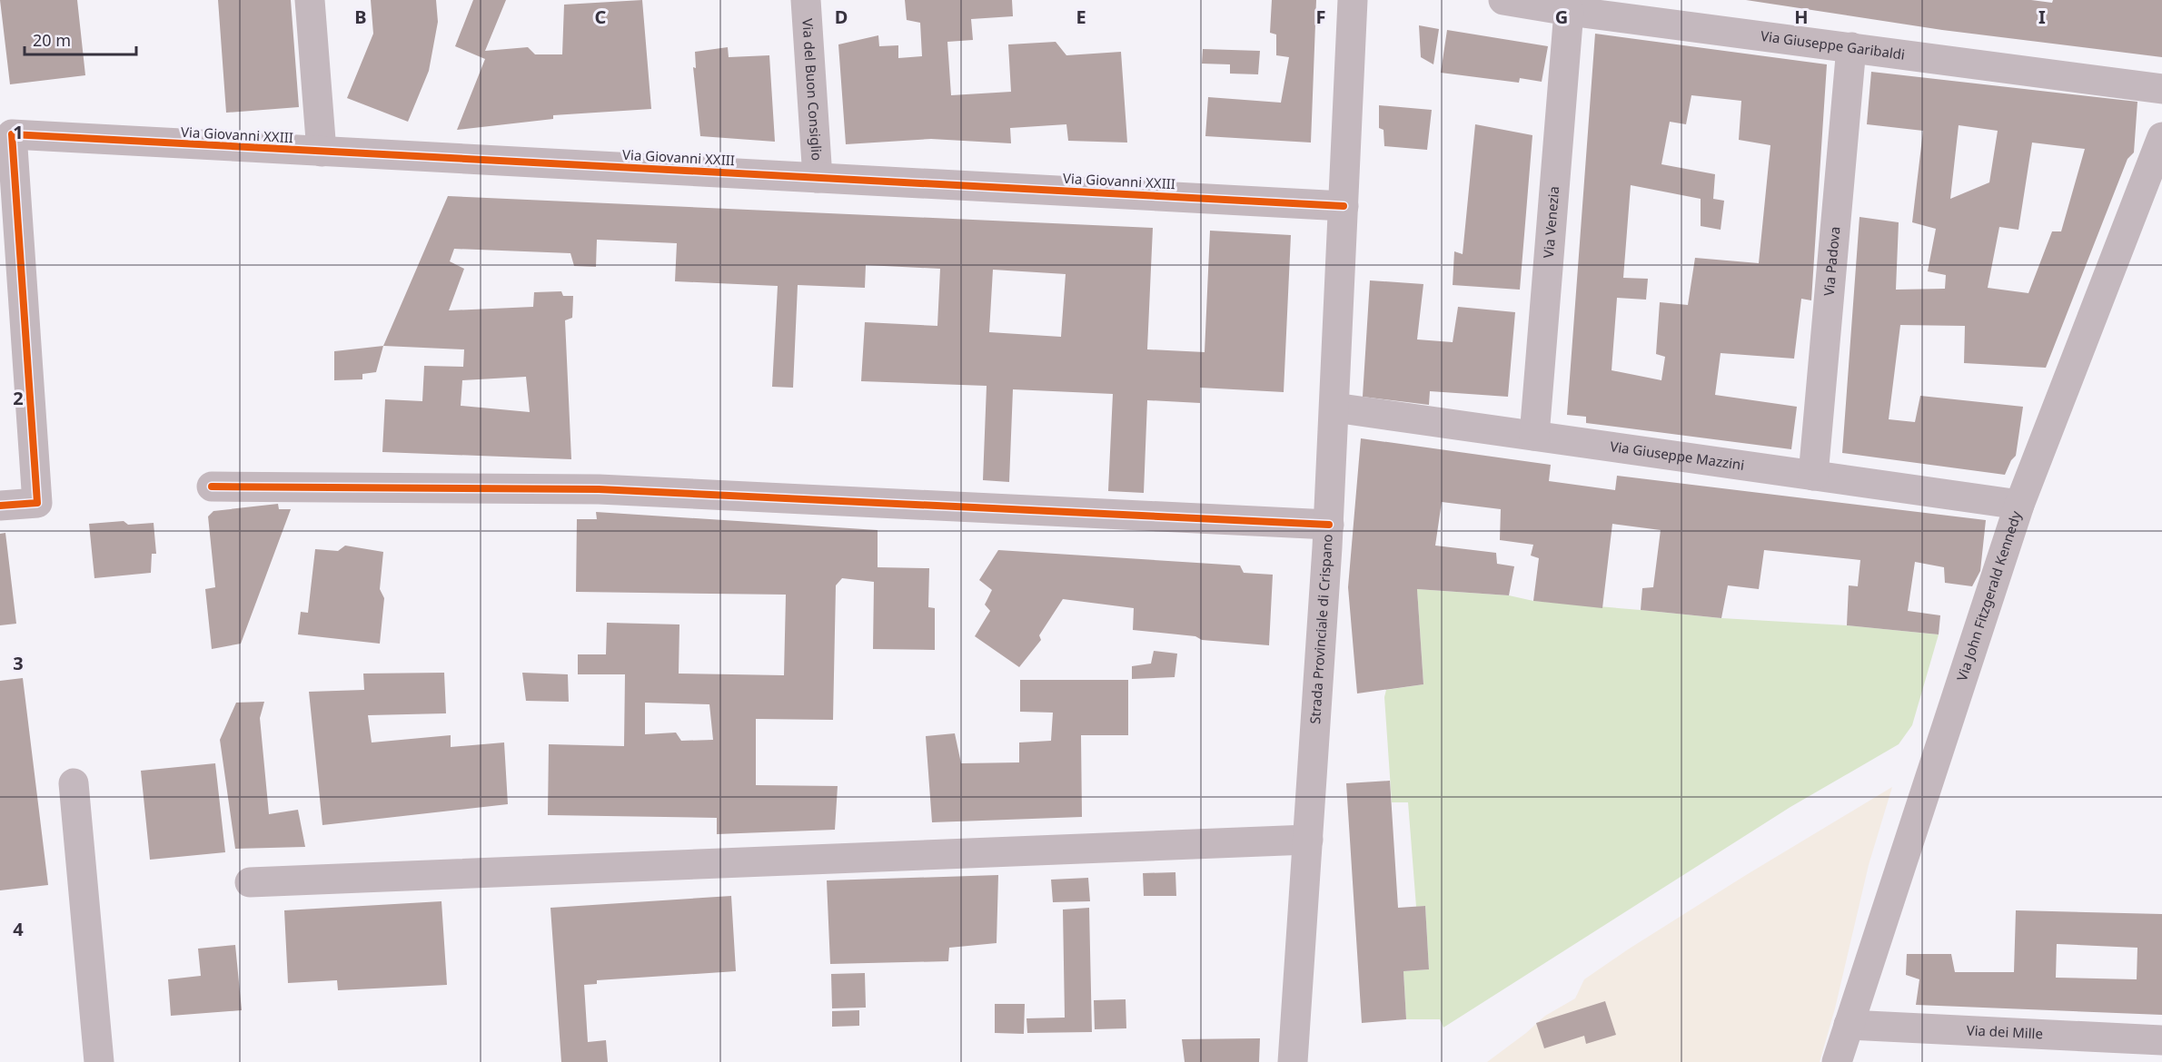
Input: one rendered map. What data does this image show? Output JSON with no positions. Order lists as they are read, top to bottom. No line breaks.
{"streets":{"street":["Via Giuseppe Garibaldi","Via del Buon Consiglio","Via Giovanni XXIII","Via Venezia","Via Padova","Via Giuseppe Mazzini","Via John Fitzgerald Kennedy","Strada Provinciale di Crispano","Via dei Mille"]},"crossings":[["Via Giuseppe Garibaldi","Via Venezia"],["Via Giuseppe Garibaldi","Via Padova"],["Via del Buon Consiglio","Via Giovanni XXIII"],["Via Giovanni XXIII","Strada Provinciale di Crispano"],["Via Venezia","Via Giuseppe Mazzini"],["Via Padova","Via Giuseppe Mazzini"],["Via Giuseppe Mazzini","Via John Fitzgerald Kennedy"],["Via Giuseppe Mazzini","Strada Provinciale di Crispano"],["Via John Fitzgerald Kennedy","Via dei Mille"]],"scale_bar":"20 m","grid":{"columns":["B","C","D","E","F","G","H","I"],"rows":["1","2","3","4"]}}
